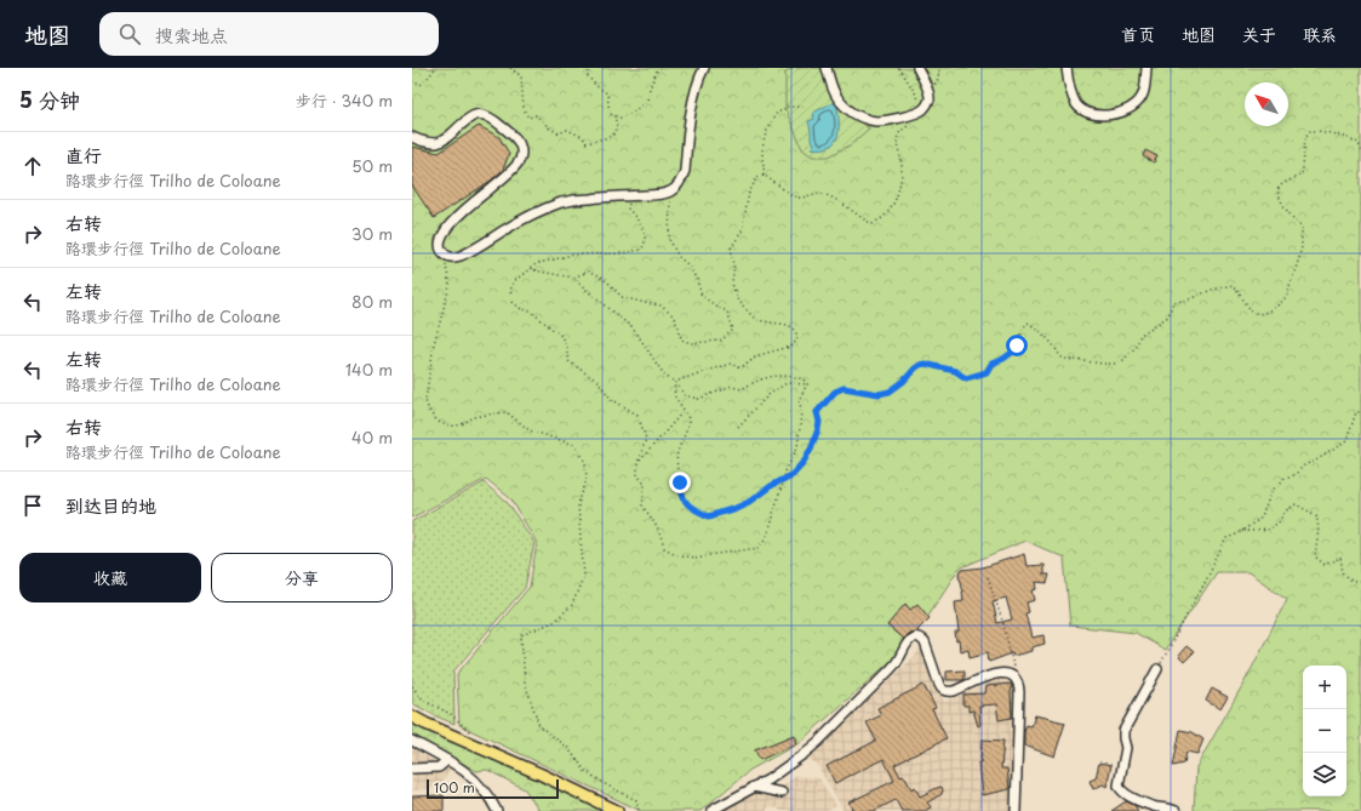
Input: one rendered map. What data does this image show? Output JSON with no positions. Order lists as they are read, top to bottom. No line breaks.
{"scale_bar":"100 m","north":"top left","page":{"header":"地图","search":"搜索地点","nav":["首页","地图","关于","联系"],"heading":["5 分钟","步行 · 340 m"],"list":[["直行","路環步行徑 Trilho de Coloane","50 m"],["右转","路環步行徑 Trilho de Coloane","30 m"],["左转","路環步行徑 Trilho de Coloane","80 m"],["左转","路環步行徑 Trilho de Coloane","140 m"],["右转","路環步行徑 Trilho de Coloane","40 m"],"到达目的地"],"buttons":["收藏","分享"],"map_buttons":["+","−"],"scale":"100 m"}}
